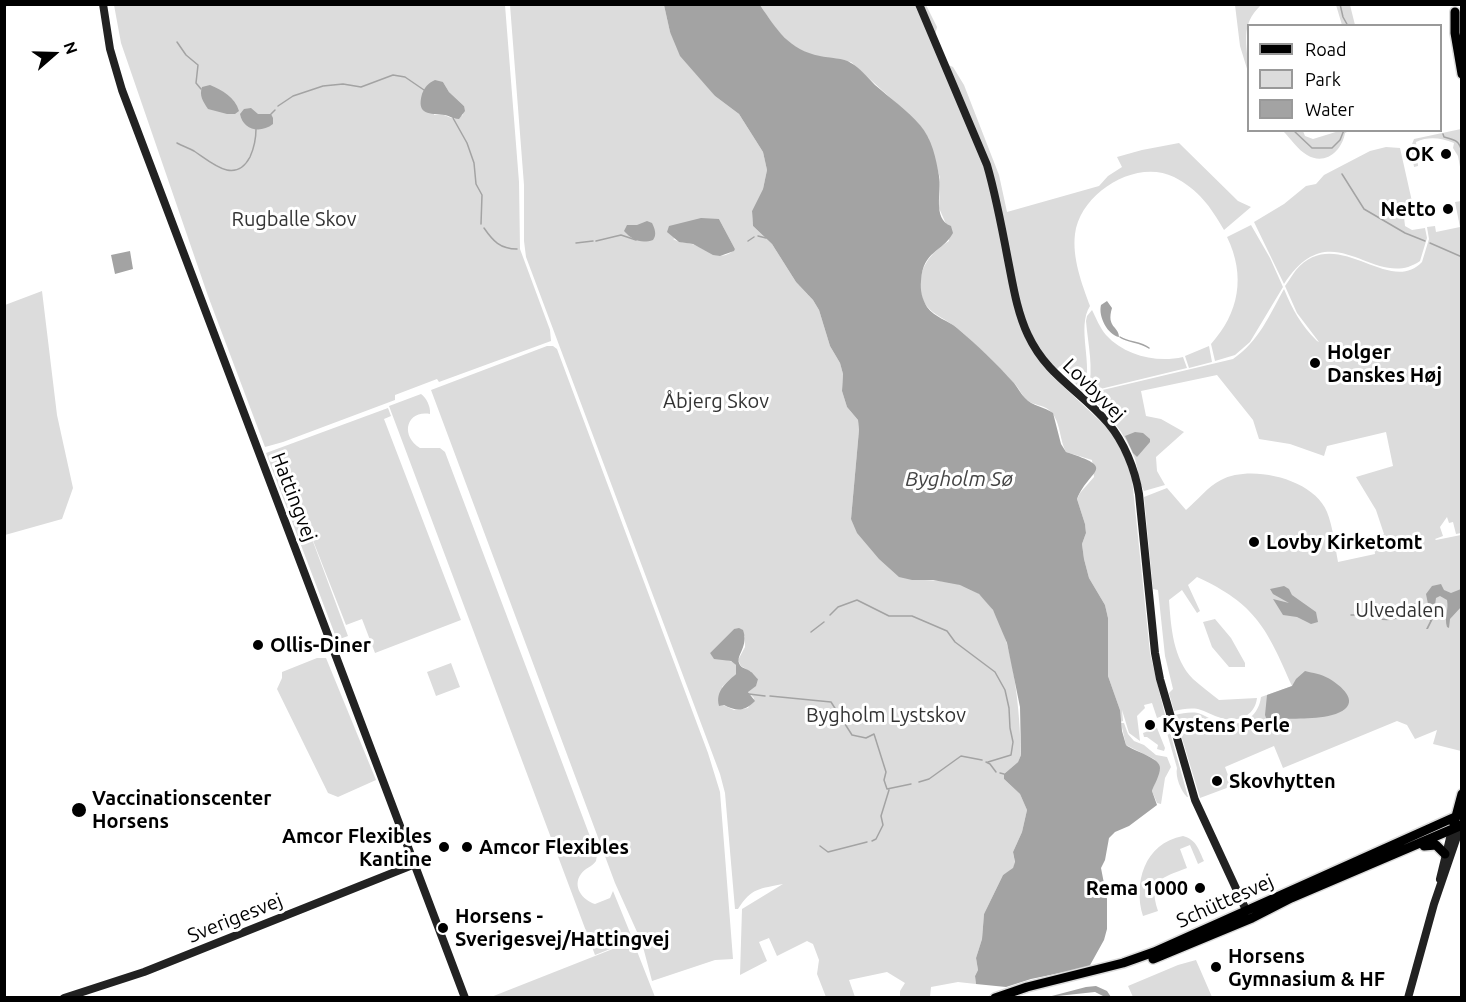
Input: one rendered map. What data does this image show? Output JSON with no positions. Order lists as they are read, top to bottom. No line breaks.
{"streets":{"main road":["Schüttesvej"],"street":["Lovbyvej","Hattingvej","Sverigesvej"]},"crossings":[["Lovbyvej","Schüttesvej"],["Hattingvej","Sverigesvej"]],"water":["Bygholm Sø"],"parks":["Rugballe Skov","Åbjerg Skov","Ulvedalen","Bygholm Lystskov"],"places":["OK","Netto","Holger Danskes Høj","Lovby Kirketomt","Ollis-Diner","Kystens Perle","Skovhytten","Vaccinationscenter Horsens","Amcor Flexibles Kantine","Amcor Flexibles","Rema 1000","Horsens - Sverigesvej/Hattingvej","Horsens Gymnasium & HF"],"legend":["Road","Park","Water"],"north":"right"}
